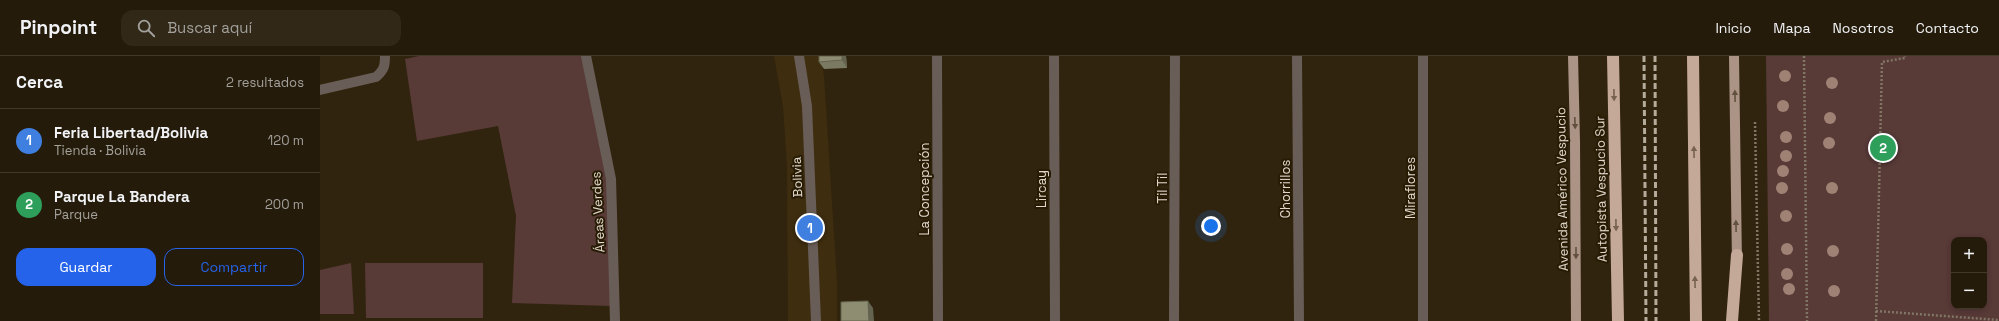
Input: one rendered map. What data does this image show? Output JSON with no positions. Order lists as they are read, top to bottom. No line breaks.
{"streets":{"highway":["Autopista Vespucio Sur"],"main road":["Avenida Américo Vespucio"],"street":["Bolivia","Til Til","Miraflores","La Concepción","Lircay","Chorrillos","Áreas Verdes"]},"one_way":["Avenida Américo Vespucio"],"page":{"header":"Pinpoint","search":"Buscar aquí","nav":["Inicio","Mapa","Nosotros","Contacto"],"heading":["Cerca","2 resultados"],"list":[{"mark":"1","name":"Feria Libertad/Bolivia","note":"Tienda · Bolivia","value":"120 m"},{"mark":"2","name":"Parque La Bandera","note":"Parque","value":"200 m"}],"pins":["2","1"],"buttons":["Guardar","Compartir"],"map_buttons":["+","−"]}}
